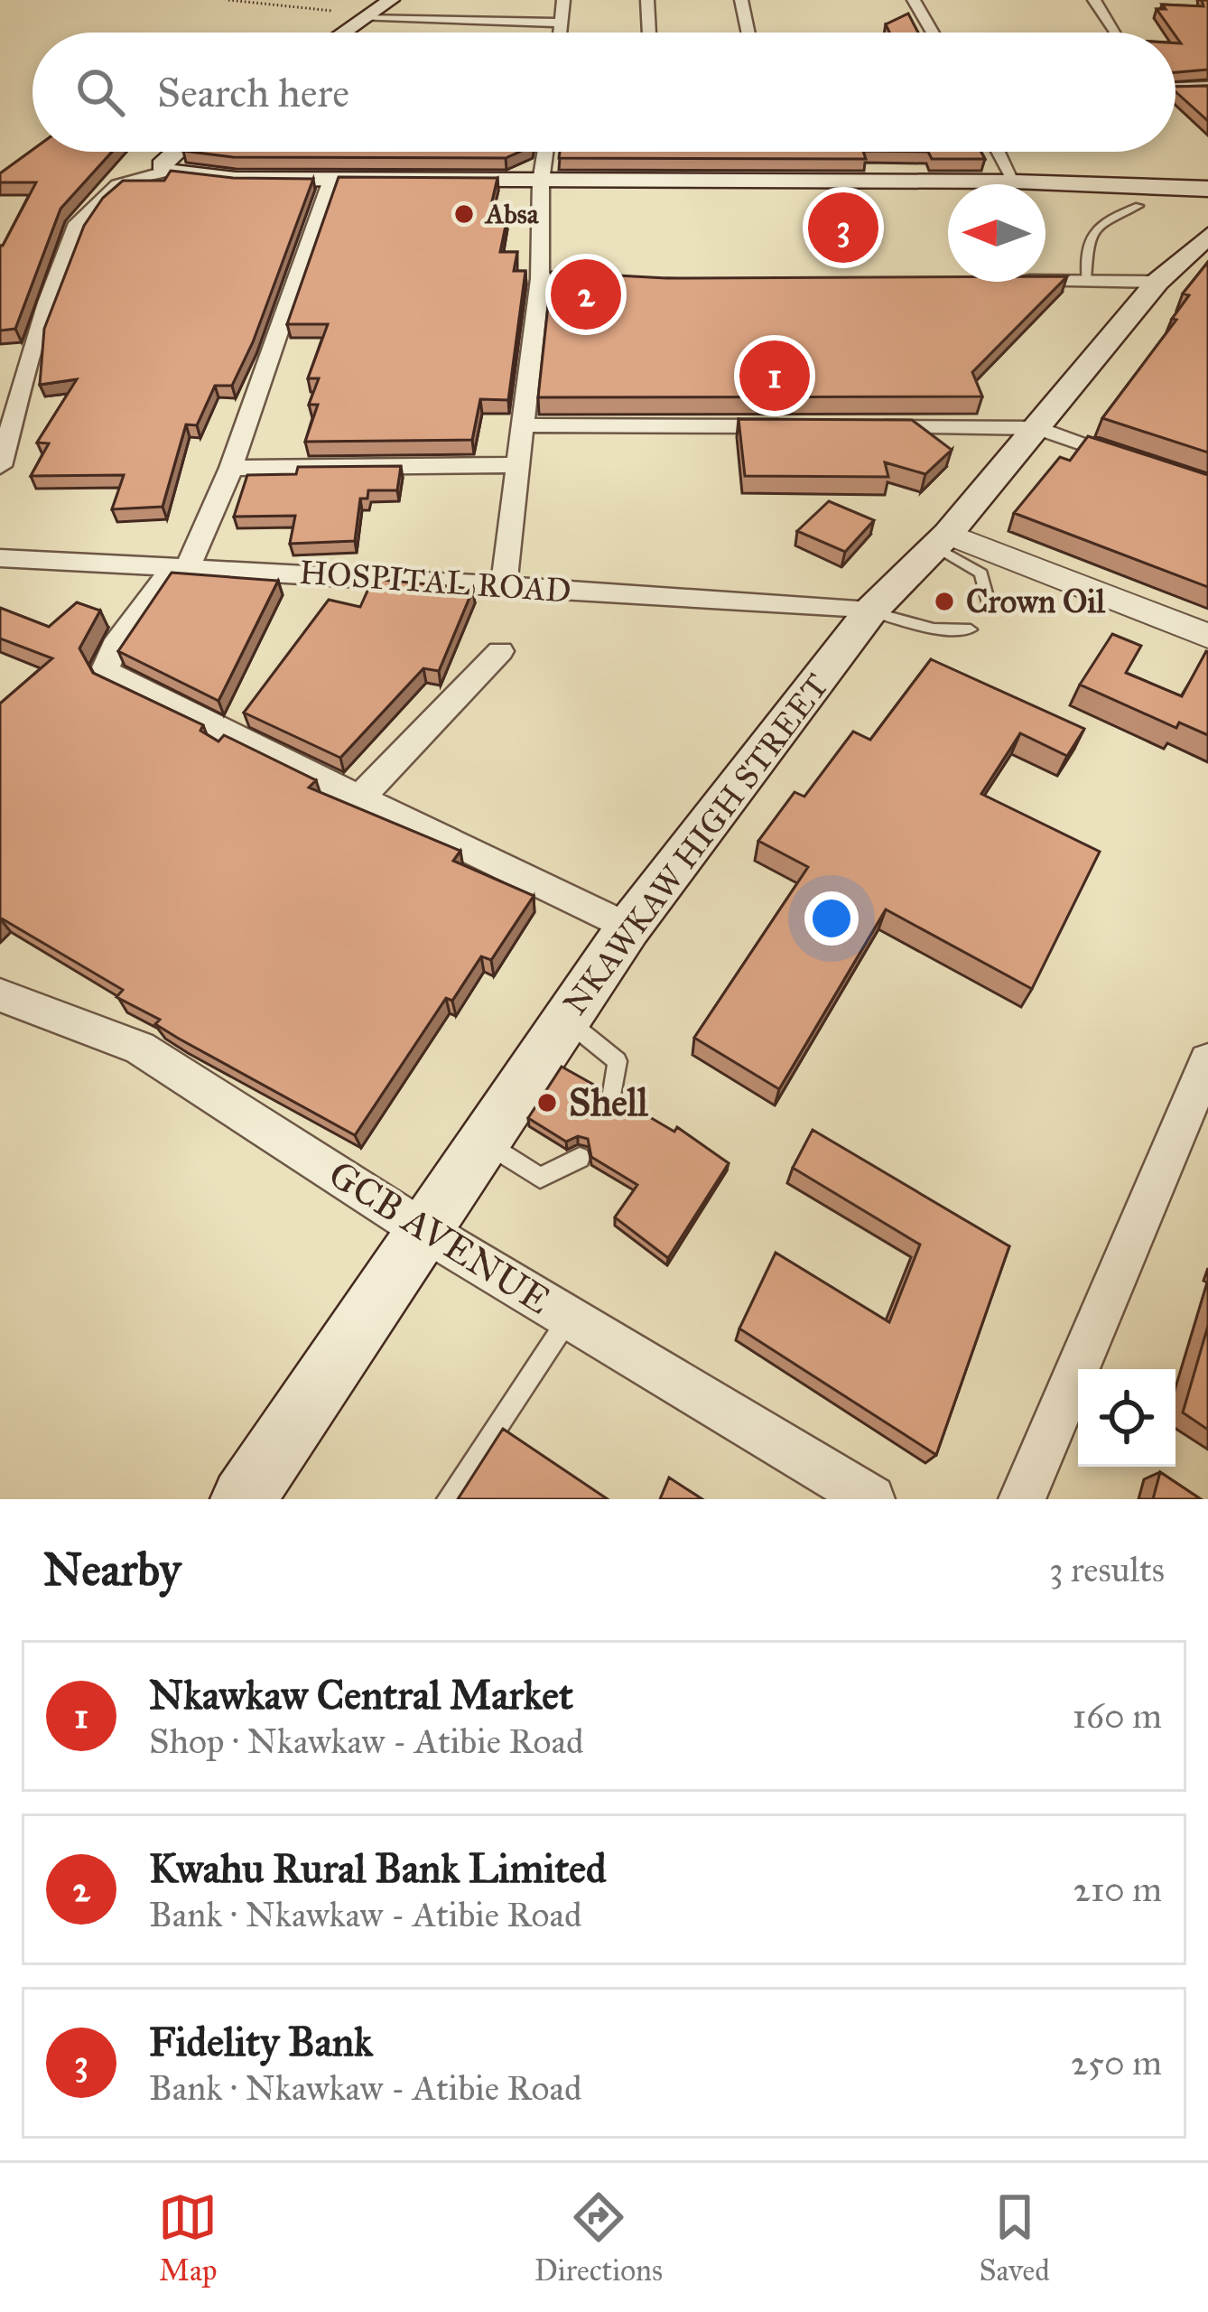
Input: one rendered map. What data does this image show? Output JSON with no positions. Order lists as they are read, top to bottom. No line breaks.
{"streets":{"main road":["NKAWKAW HIGH STREET"],"street":["HOSPITAL ROAD","GCB AVENUE"]},"crossings":[["HOSPITAL ROAD","NKAWKAW HIGH STREET"],["NKAWKAW HIGH STREET","GCB AVENUE"]],"places":["Absa","Crown Oil","Shell"],"north":"left","page":{"search":"Search here","pins":["3","2","1"],"heading":["Nearby","3 results"],"list":[{"mark":"1","name":"Nkawkaw Central Market","note":"Shop · Nkawkaw - Atibie Road","value":"160 m"},{"mark":"2","name":"Kwahu Rural Bank Limited","note":"Bank · Nkawkaw - Atibie Road","value":"210 m"},{"mark":"3","name":"Fidelity Bank","note":"Bank · Nkawkaw - Atibie Road","value":"250 m"}],"nav":["Map","Directions","Saved"]}}
